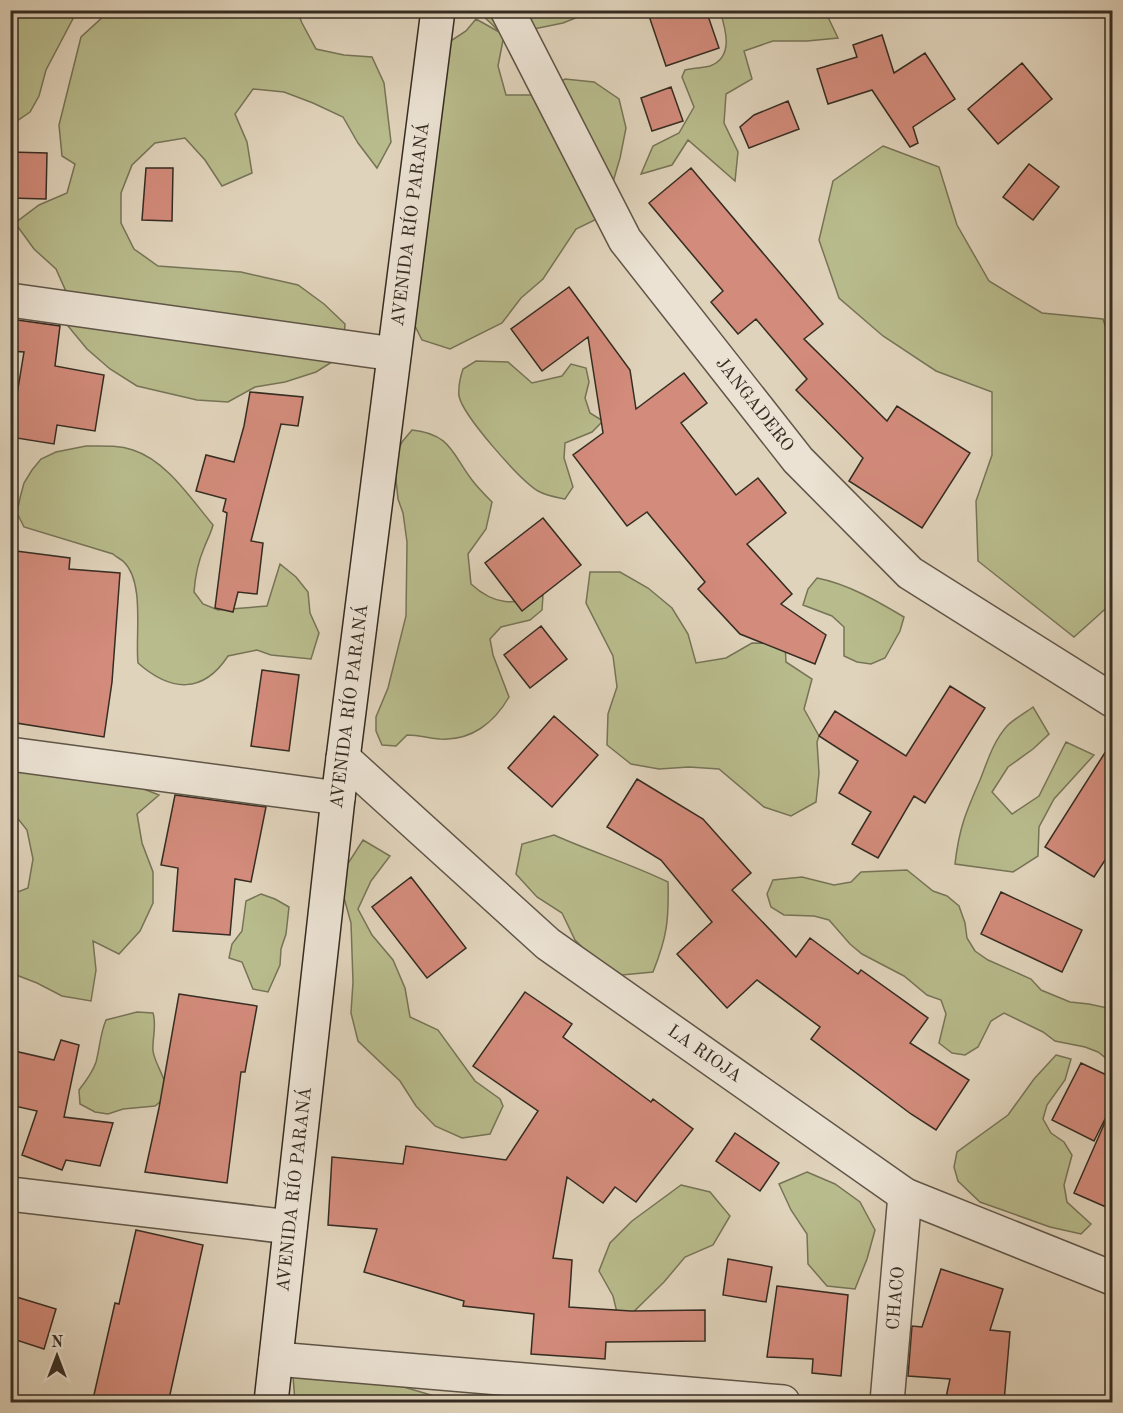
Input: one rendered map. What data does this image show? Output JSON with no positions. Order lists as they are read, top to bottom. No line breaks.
{"streets":{"street":["AVENIDA RÍO PARANÁ","JANGADERO","LA RIOJA","CHACO"]},"crossings":[["AVENIDA RÍO PARANÁ","LA RIOJA"],["LA RIOJA","CHACO"]],"north":"top"}
